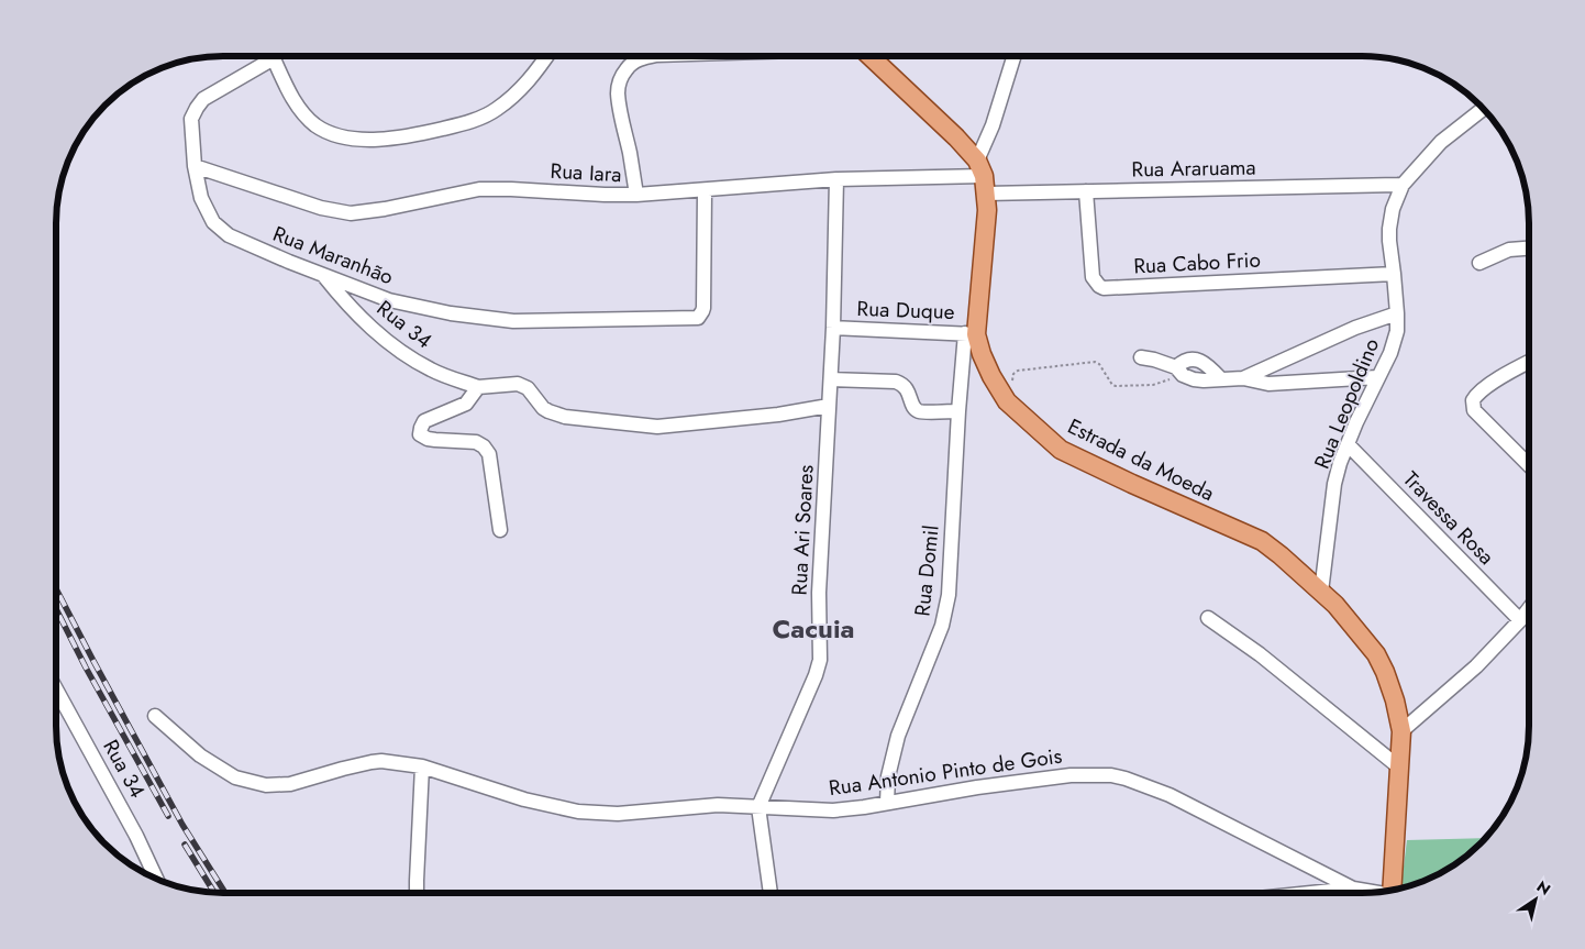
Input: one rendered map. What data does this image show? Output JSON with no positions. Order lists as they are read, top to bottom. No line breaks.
{"streets":{"main road":["Estrada da Moeda"],"street":["Rua Araruama","Rua Iara","Rua Maranhão","Rua Cabo Frio","Rua Duque","Rua 34","Rua Leopoldino","Travessa Rosa","Rua Ari Soares","Rua Domil","Rua Antonio Pinto de Gois"]},"crossings":[["Rua Araruama","Rua Iara"],["Rua Araruama","Rua Cabo Frio"],["Rua Araruama","Rua Leopoldino"],["Rua Iara","Rua Maranhão"],["Rua Iara","Rua Ari Soares"],["Rua Maranhão","Rua 34"],["Rua Cabo Frio","Rua Leopoldino"],["Rua Duque","Estrada da Moeda"],["Rua Duque","Rua Ari Soares"],["Rua Duque","Rua Domil"],["Rua Leopoldino","Estrada da Moeda"],["Rua Leopoldino","Travessa Rosa"],["Estrada da Moeda","Rua Domil"],["Rua Ari Soares","Rua Antonio Pinto de Gois"],["Rua Domil","Rua Antonio Pinto de Gois"]],"districts":["Cacuia"],"north":"top right"}
